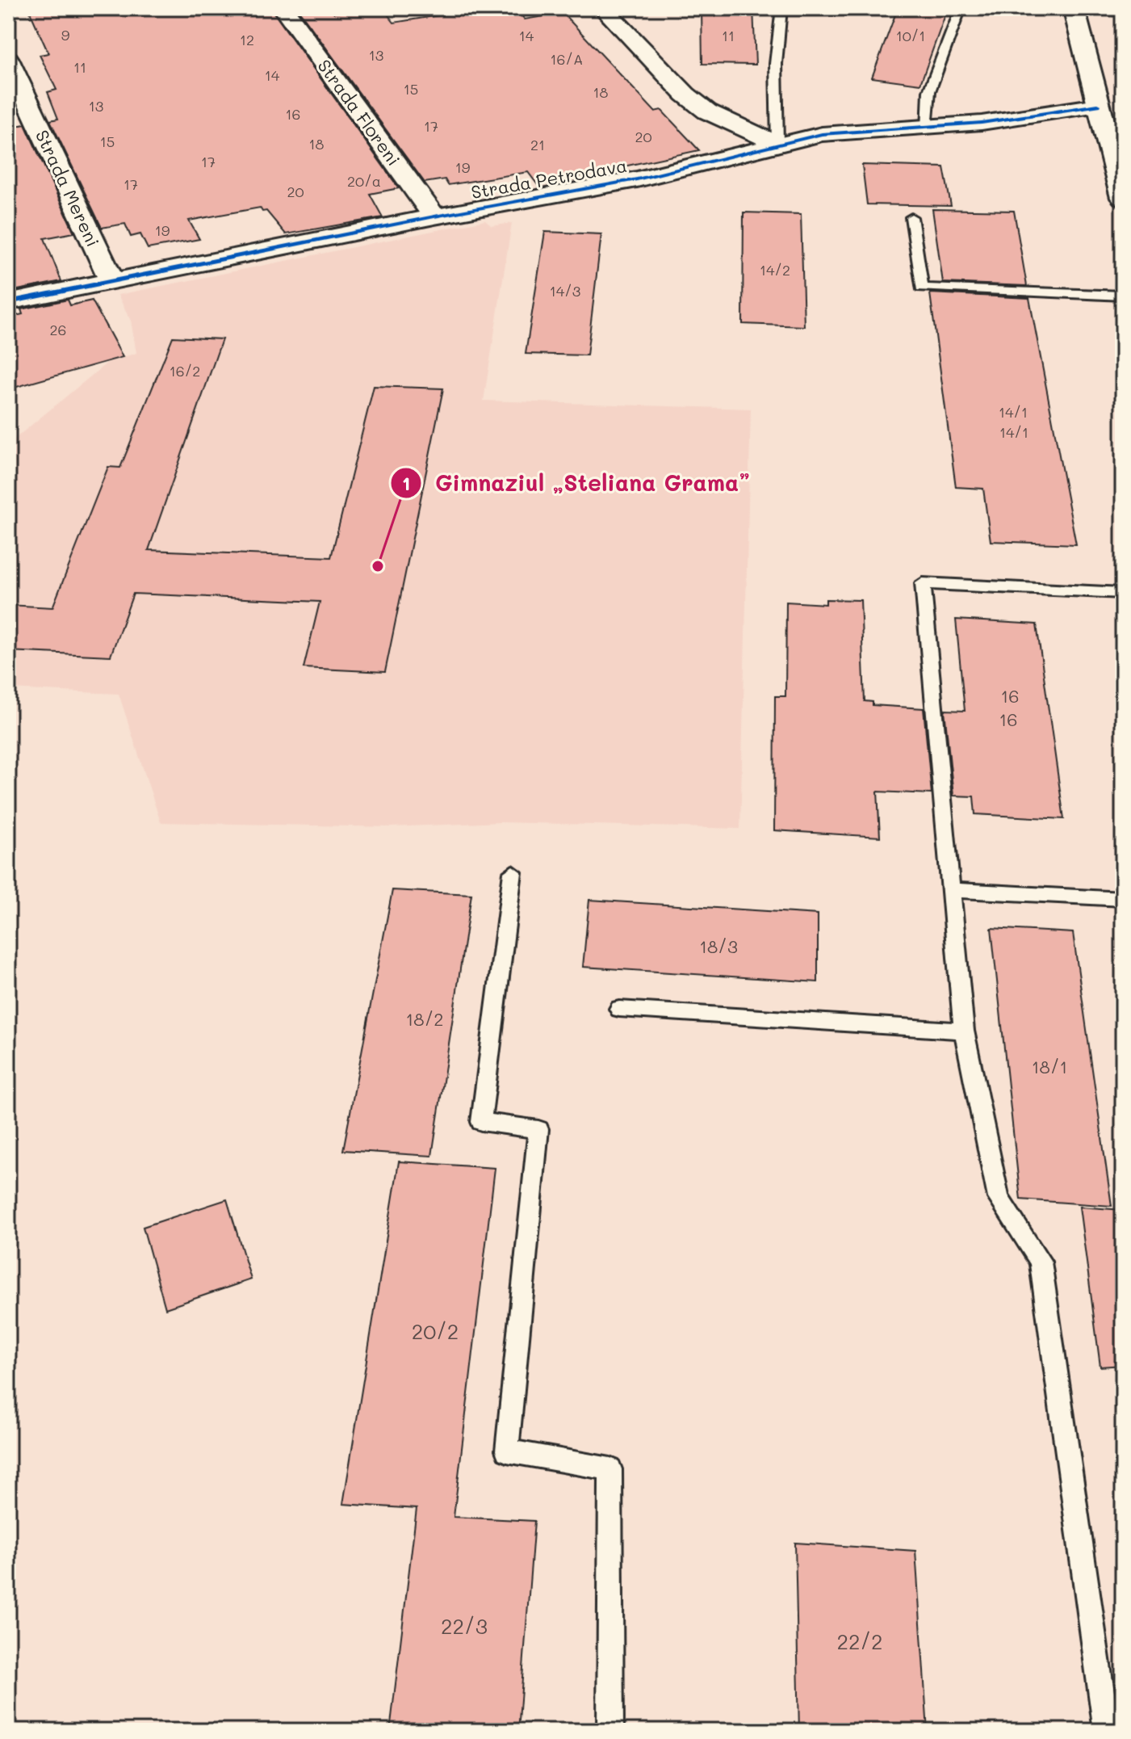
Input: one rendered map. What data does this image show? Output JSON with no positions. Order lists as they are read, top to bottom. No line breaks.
{"streets":{"street":["Strada Floreni","Strada Petrodava","Strada Mereni"]},"crossings":[["Strada Floreni","Strada Petrodava"],["Strada Petrodava","Strada Mereni"]],"places":["Gimnaziul „Steliana Grama”"],"house_numbers":["9","14","11","10/1","12","13","16/A","11","14","15","18","13","16","17","20","15","18","21","17","19","20/a","17","20","19","14/2","14/3","26","16/2","14/1","14/1","16","16","18/3","18/2","18/1","20/2","22/3","22/2"]}
